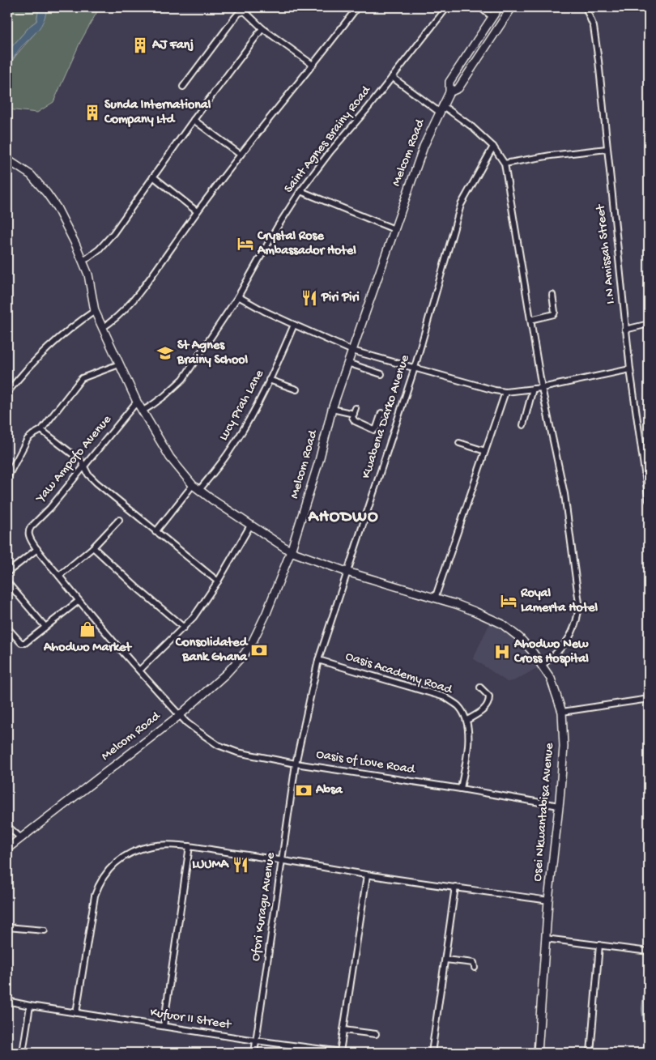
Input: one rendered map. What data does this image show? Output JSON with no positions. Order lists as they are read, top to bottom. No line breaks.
{"streets":{"main road":["Melcom Road","Osei Nkwantabisa Avenue"],"street":["Saint Agnes Brainy Road","I.N Amissah Street","Lucy Prah Lane","Kwabena Darko Avenue","Yaw Ampofo Avenue","Oasis Academy Road","Oasis of Love Road","Ofori Kuragu Avenue","Kufuor II Street"]},"crossings":[["Saint Agnes Brainy Road","Osei Nkwantabisa Avenue"],["Melcom Road","Oasis of Love Road"],["Melcom Road","Osei Nkwantabisa Avenue"],["Lucy Prah Lane","Osei Nkwantabisa Avenue"],["Kwabena Darko Avenue","Oasis Academy Road"],["Kwabena Darko Avenue","Oasis of Love Road"],["Kwabena Darko Avenue","Osei Nkwantabisa Avenue"],["Kwabena Darko Avenue","Ofori Kuragu Avenue"],["Yaw Ampofo Avenue","Oasis of Love Road"],["Yaw Ampofo Avenue","Osei Nkwantabisa Avenue"],["Oasis of Love Road","Osei Nkwantabisa Avenue"],["Oasis of Love Road","Ofori Kuragu Avenue"],["Ofori Kuragu Avenue","Kufuor II Street"]],"districts":["AHODWO"],"places":{"building":["AJ Fanj","Sunda International Company Ltd"],"hotel":["Crystal Rose Ambassador Hotel","Royal Lamerta Hotel"],"restaurant":["Piri Piri","LUUMA"],"school or university":["St Agnes Brainy School"],"shop":["Ahodwo Market"],"bank":["Consolidated Bank Ghana","Absa"],"hospital":["Ahodwo New Cross Hospital"]}}
